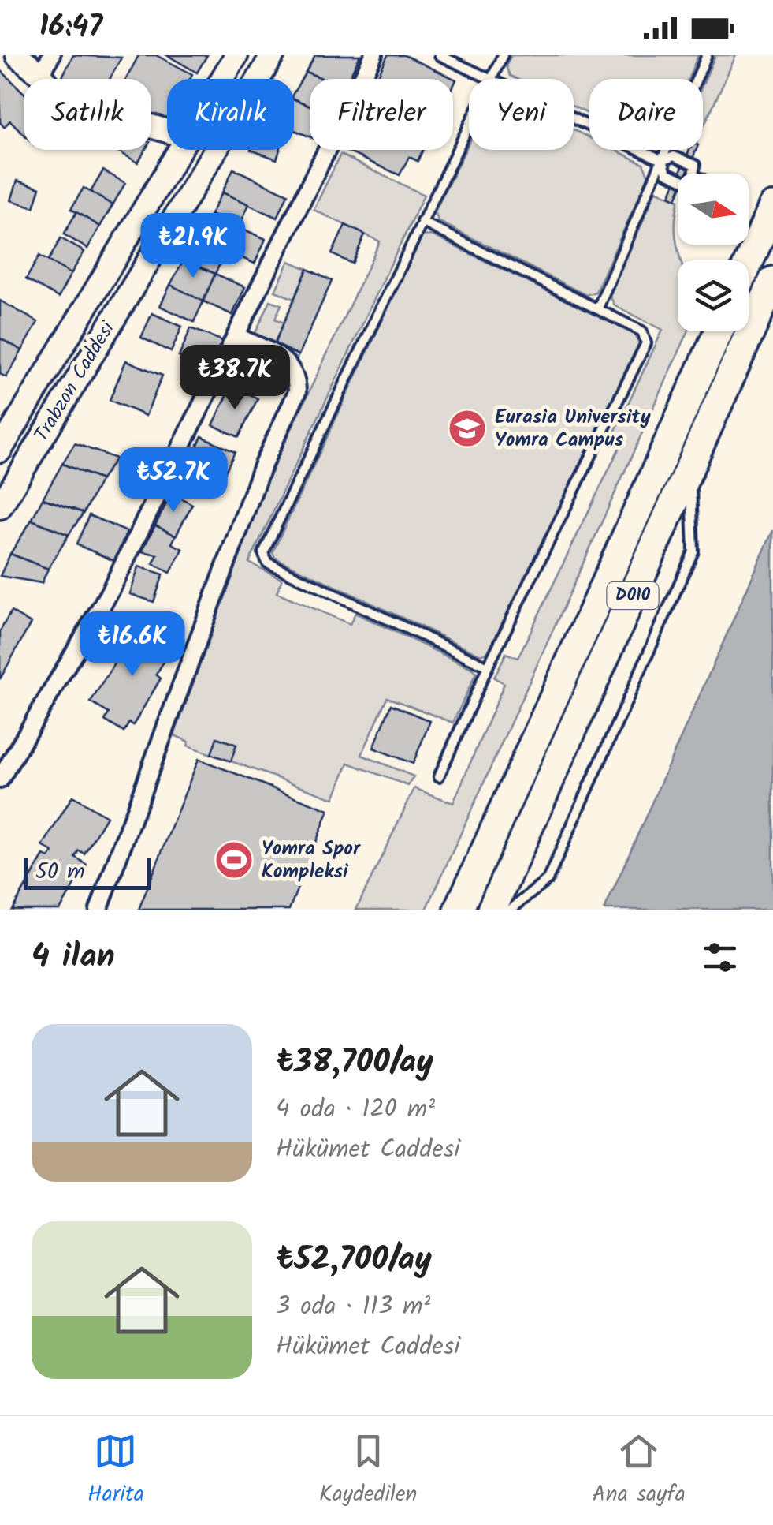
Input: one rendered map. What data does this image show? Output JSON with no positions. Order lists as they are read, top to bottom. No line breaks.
{"streets":{"highway":["D010"],"main road":["Trabzon Caddesi"]},"places":{"school or university":["Eurasia University Yomra Campus"],"sports":["Yomra Spor Kompleksi"]},"scale_bar":"50 m","north":"right","page":{"status":"16:47","chip":["Satılık","Kiralık","Filtreler","Yeni","Daire"],"price":["₺21.9K","₺38.7K","₺52.7K","₺16.6K"],"scale":"50 m","heading":"4 ilan","list":[{"name":"₺38,700/ay","note":"4 oda · 120 m² · Hükümet Caddesi"},{"name":"₺52,700/ay","note":"3 oda · 113 m² · Hükümet Caddesi"}],"tabs":["Harita","Kaydedilen","Ana sayfa"]}}
